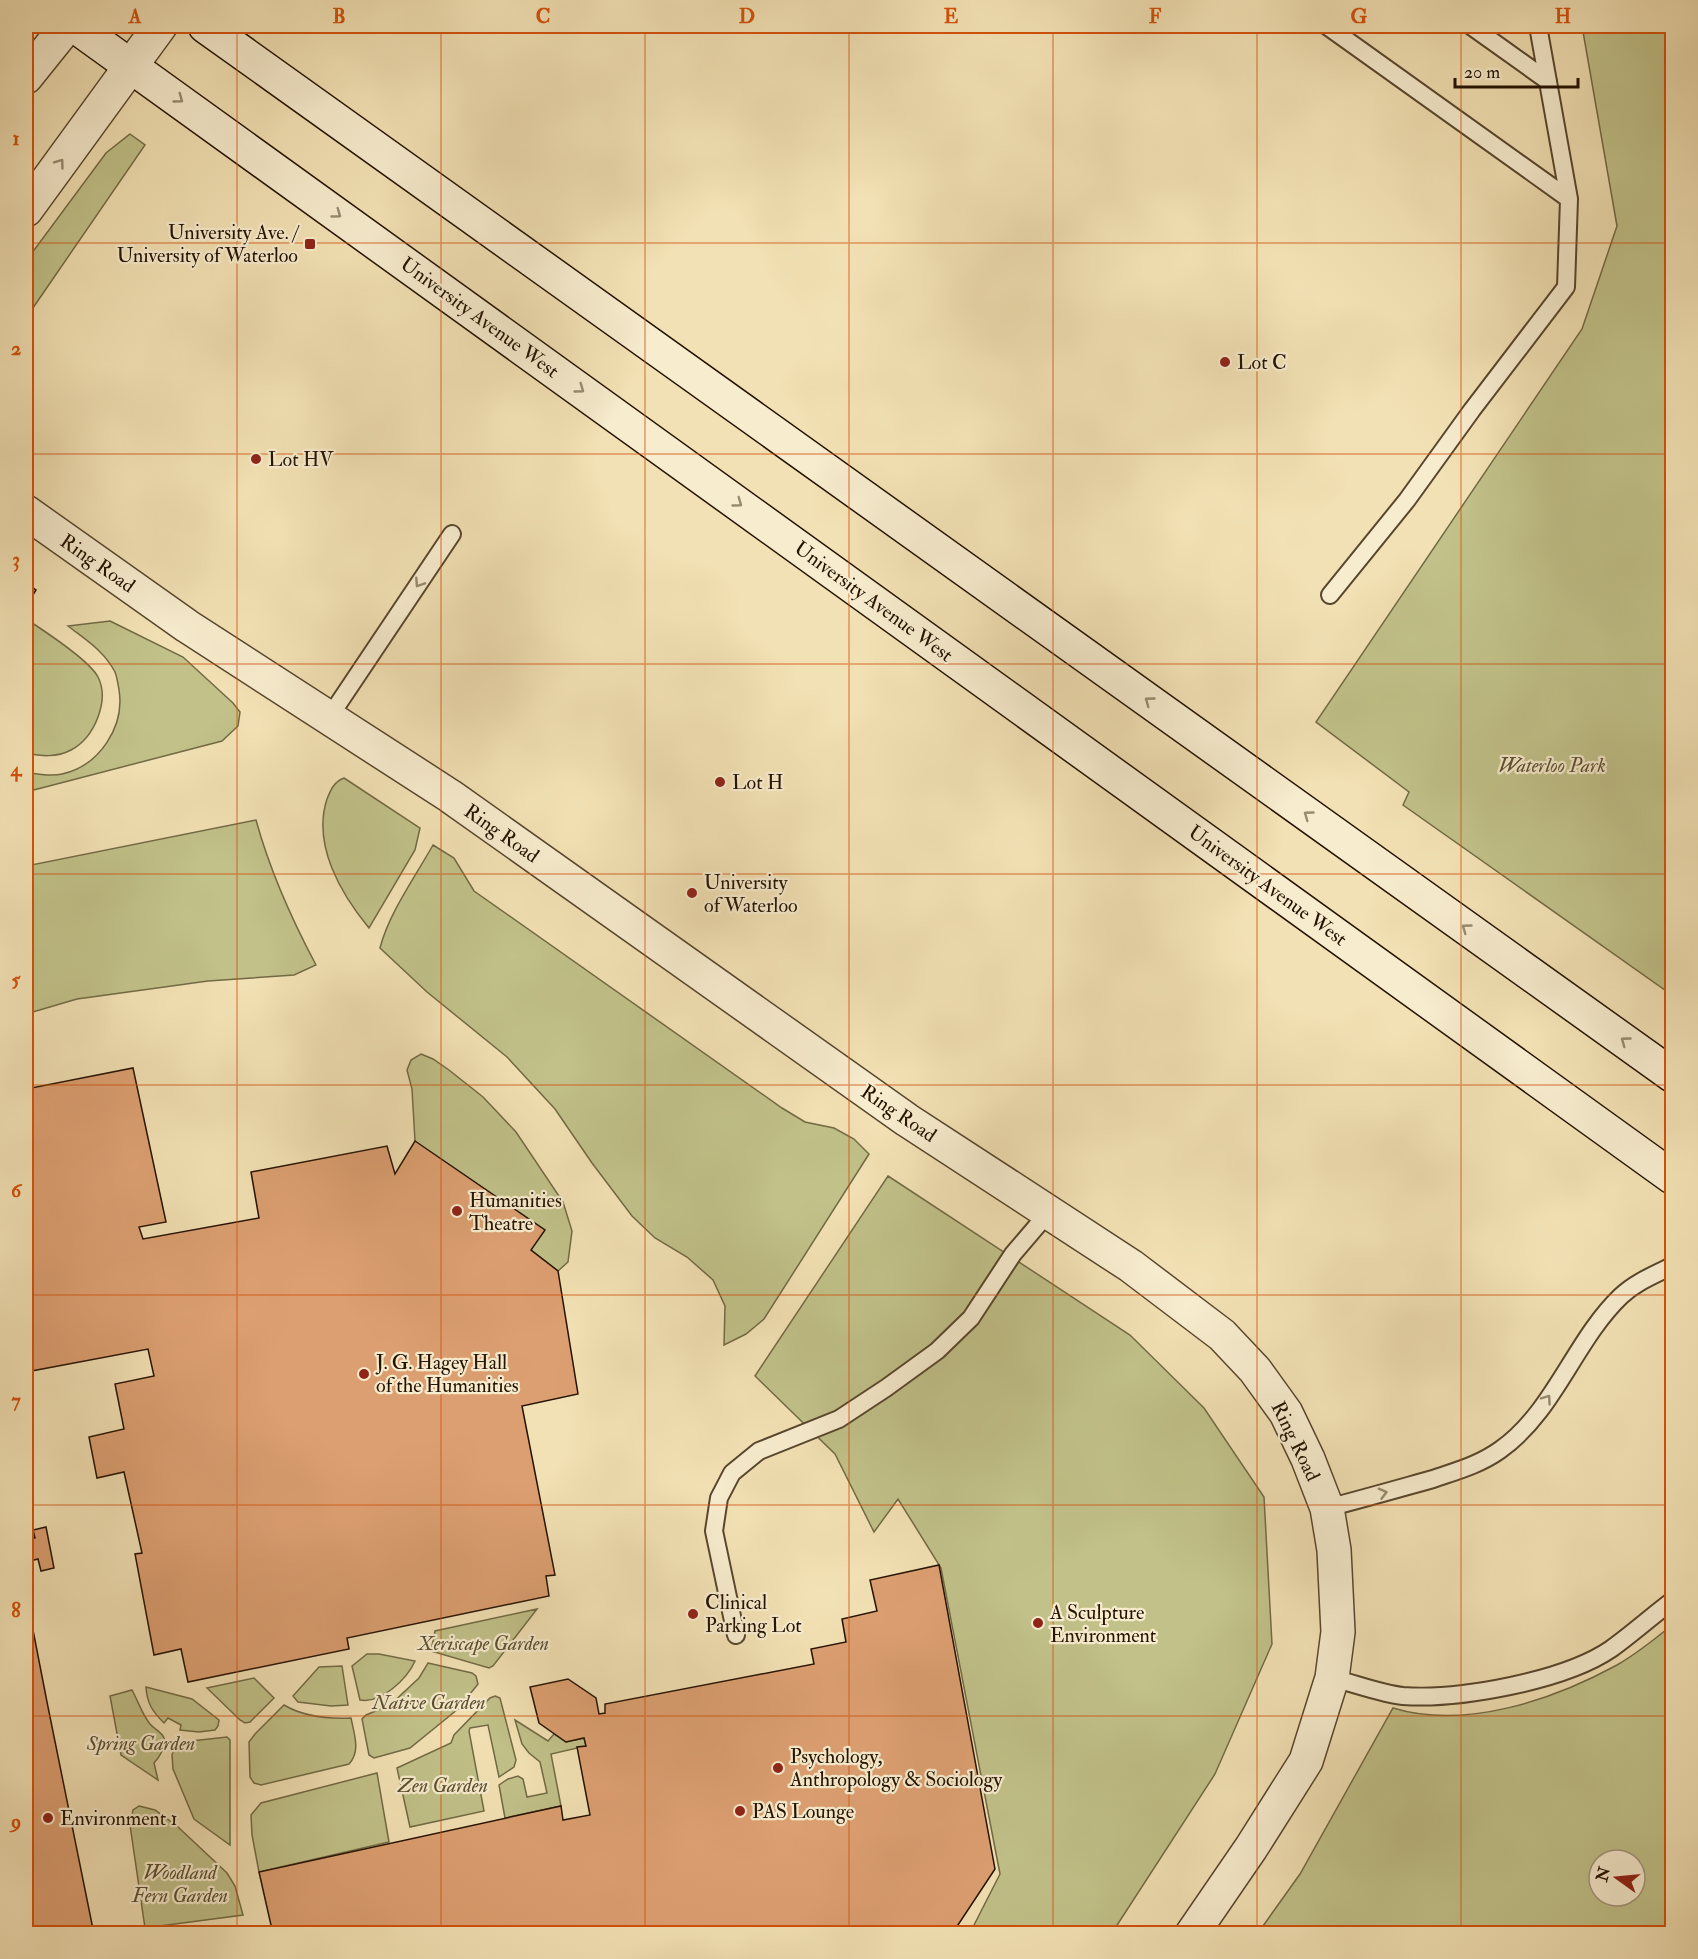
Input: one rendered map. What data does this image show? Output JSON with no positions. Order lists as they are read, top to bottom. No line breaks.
{"streets":{"main road":["University Avenue West","Ring Road"]},"parks":["Waterloo Park","Xeriscape Garden","Native Garden","Spring Garden","Zen Garden","Woodland Fern Garden"],"places":{"transit":["University Ave. / University of Waterloo"],"other":["Lot C","Lot HV","Lot H","University of Waterloo","Humanities Theatre","J. G. Hagey Hall of the Humanities","Clinical Parking Lot","A Sculpture Environment","Psychology, Anthropology & Sociology","PAS Lounge","Environment 1"]},"scale_bar":"20 m","north":"left","grid":{"columns":["A","B","C","D","E","F","G","H"],"rows":["1","2","3","4","5","6","7","8","9"]}}
